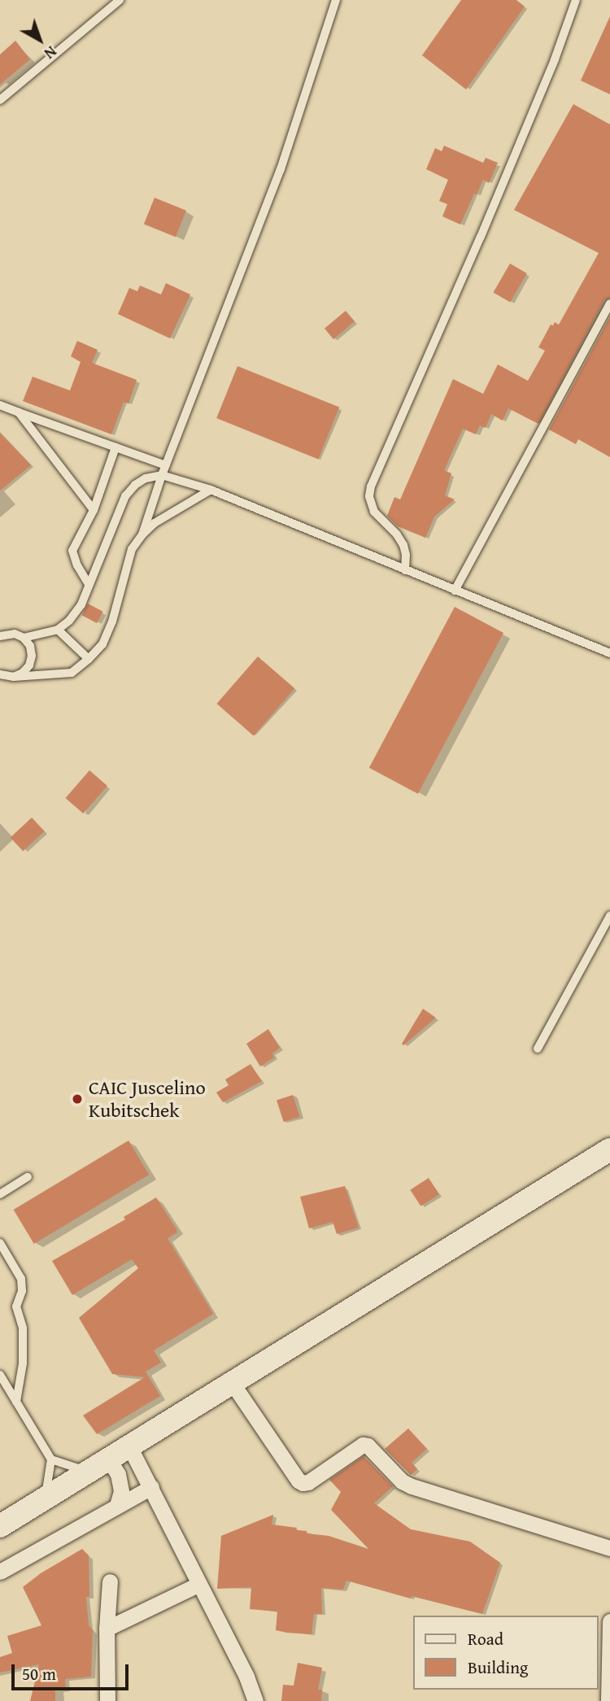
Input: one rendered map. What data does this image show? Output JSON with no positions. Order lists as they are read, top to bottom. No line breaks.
{"places":["CAIC Juscelino Kubitschek"],"legend":["Road","Building"],"scale_bar":"50 m","north":"bottom right"}
